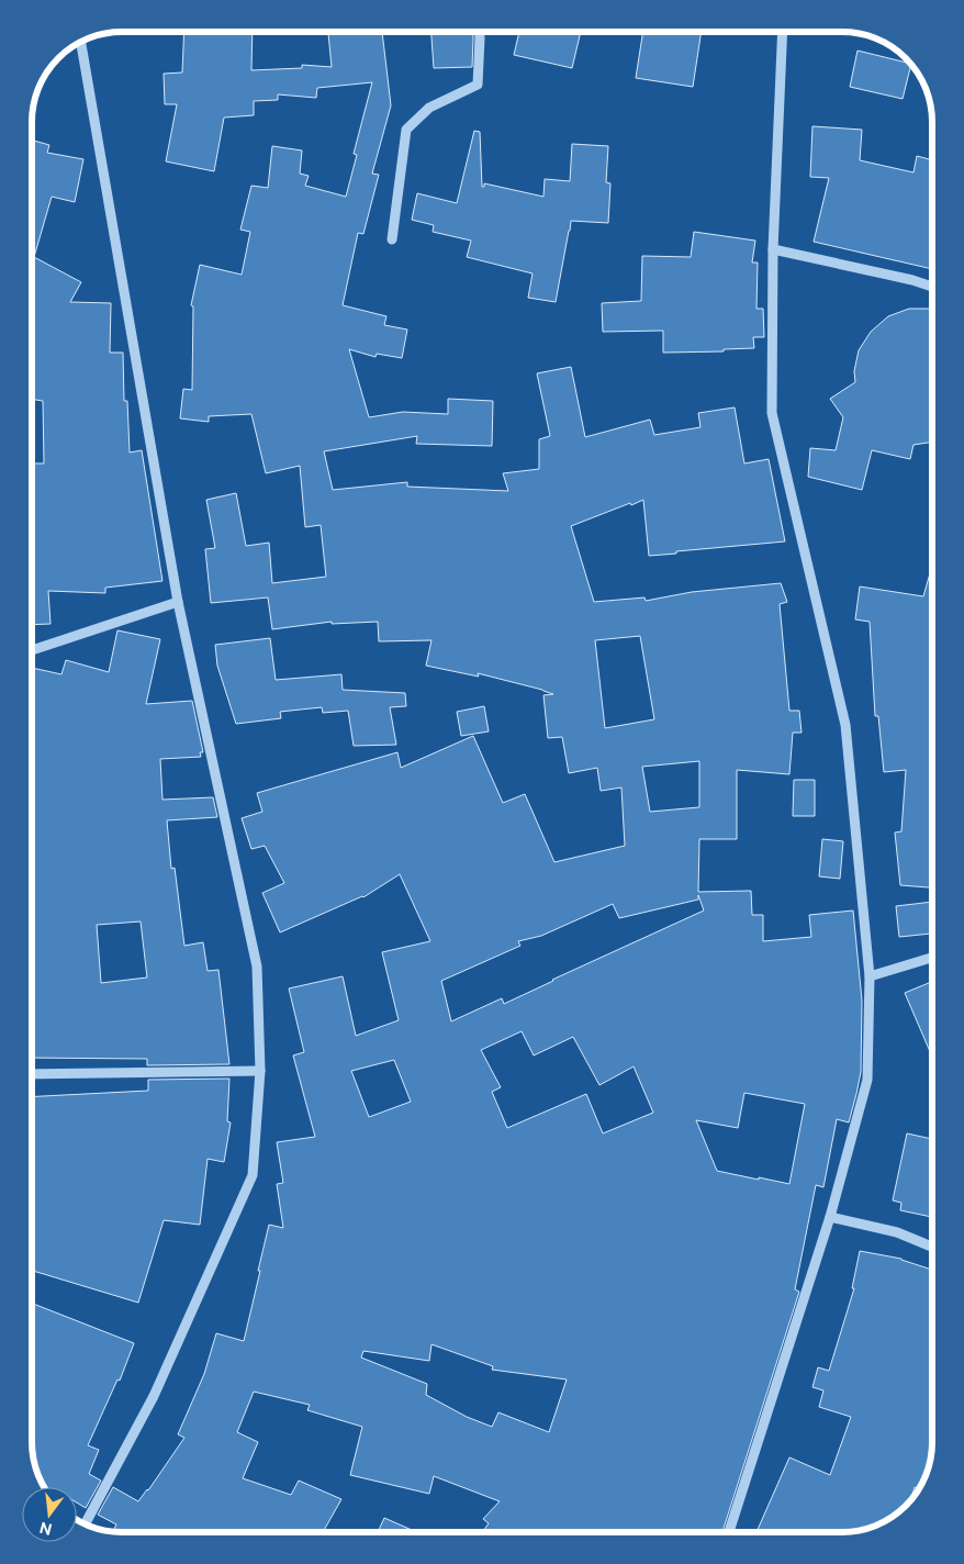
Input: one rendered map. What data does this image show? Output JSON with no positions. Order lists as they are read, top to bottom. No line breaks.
{"north":"bottom"}
